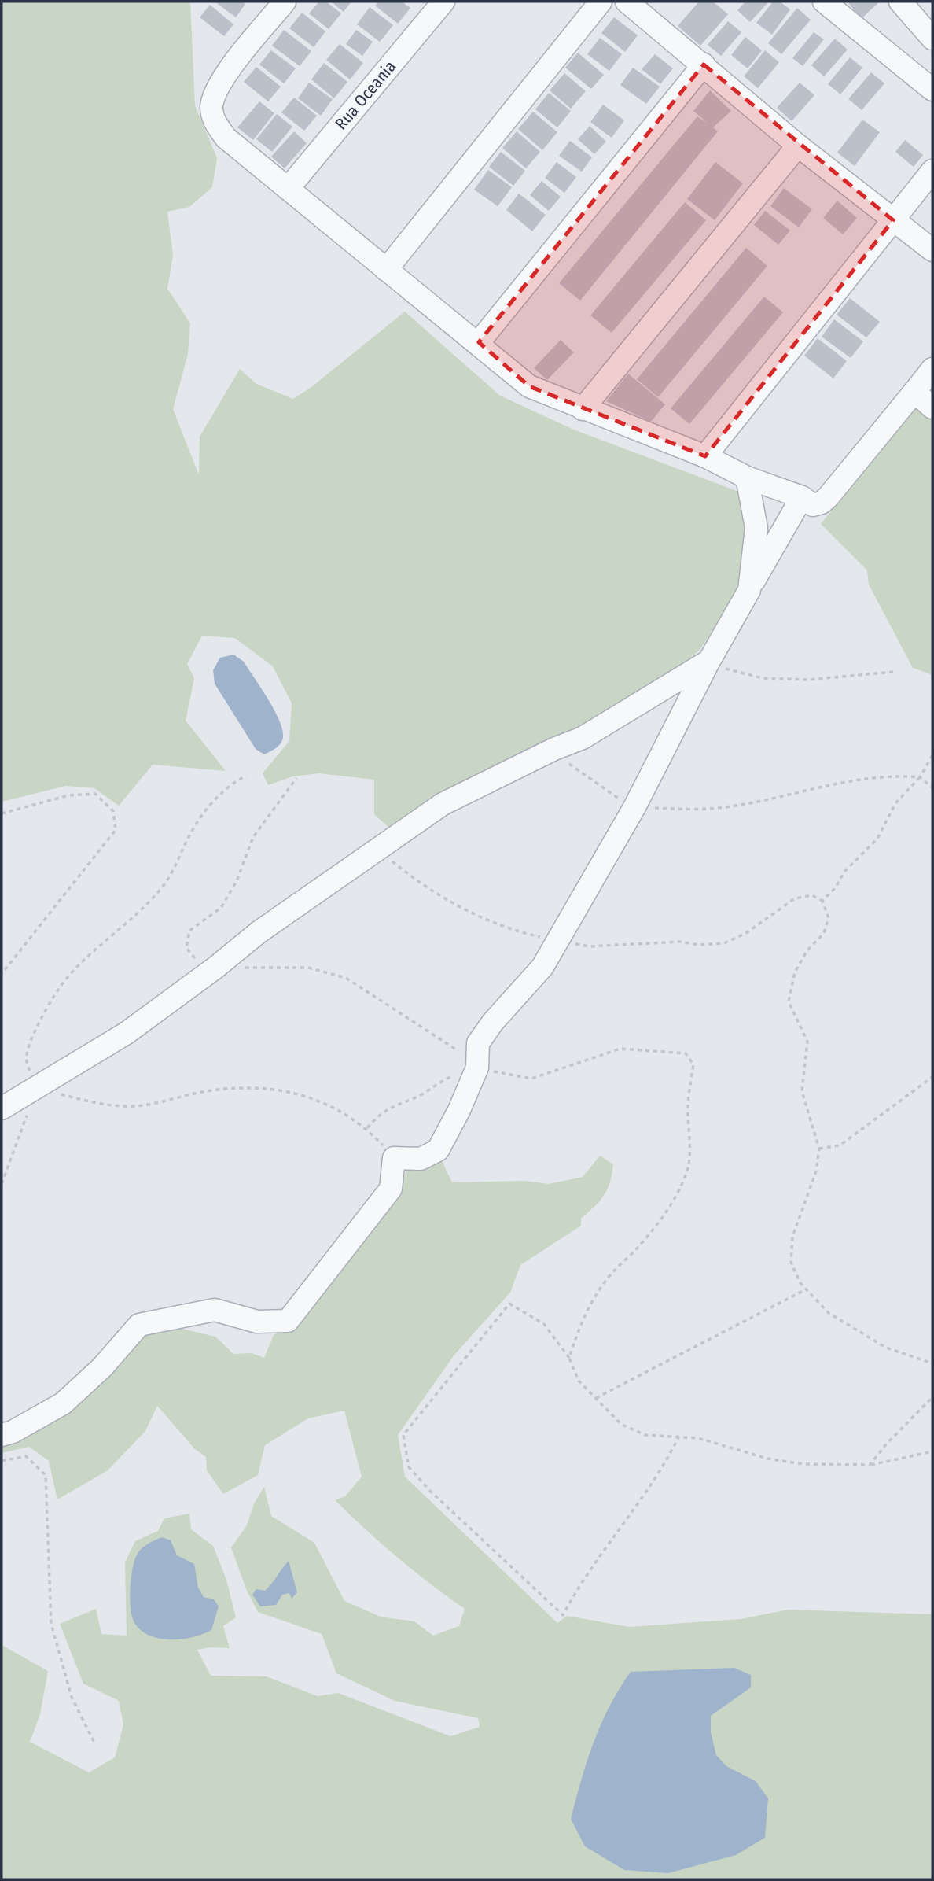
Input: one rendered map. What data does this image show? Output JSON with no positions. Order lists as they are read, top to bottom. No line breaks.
{"streets":{"street":["Rua Oceania"]}}
